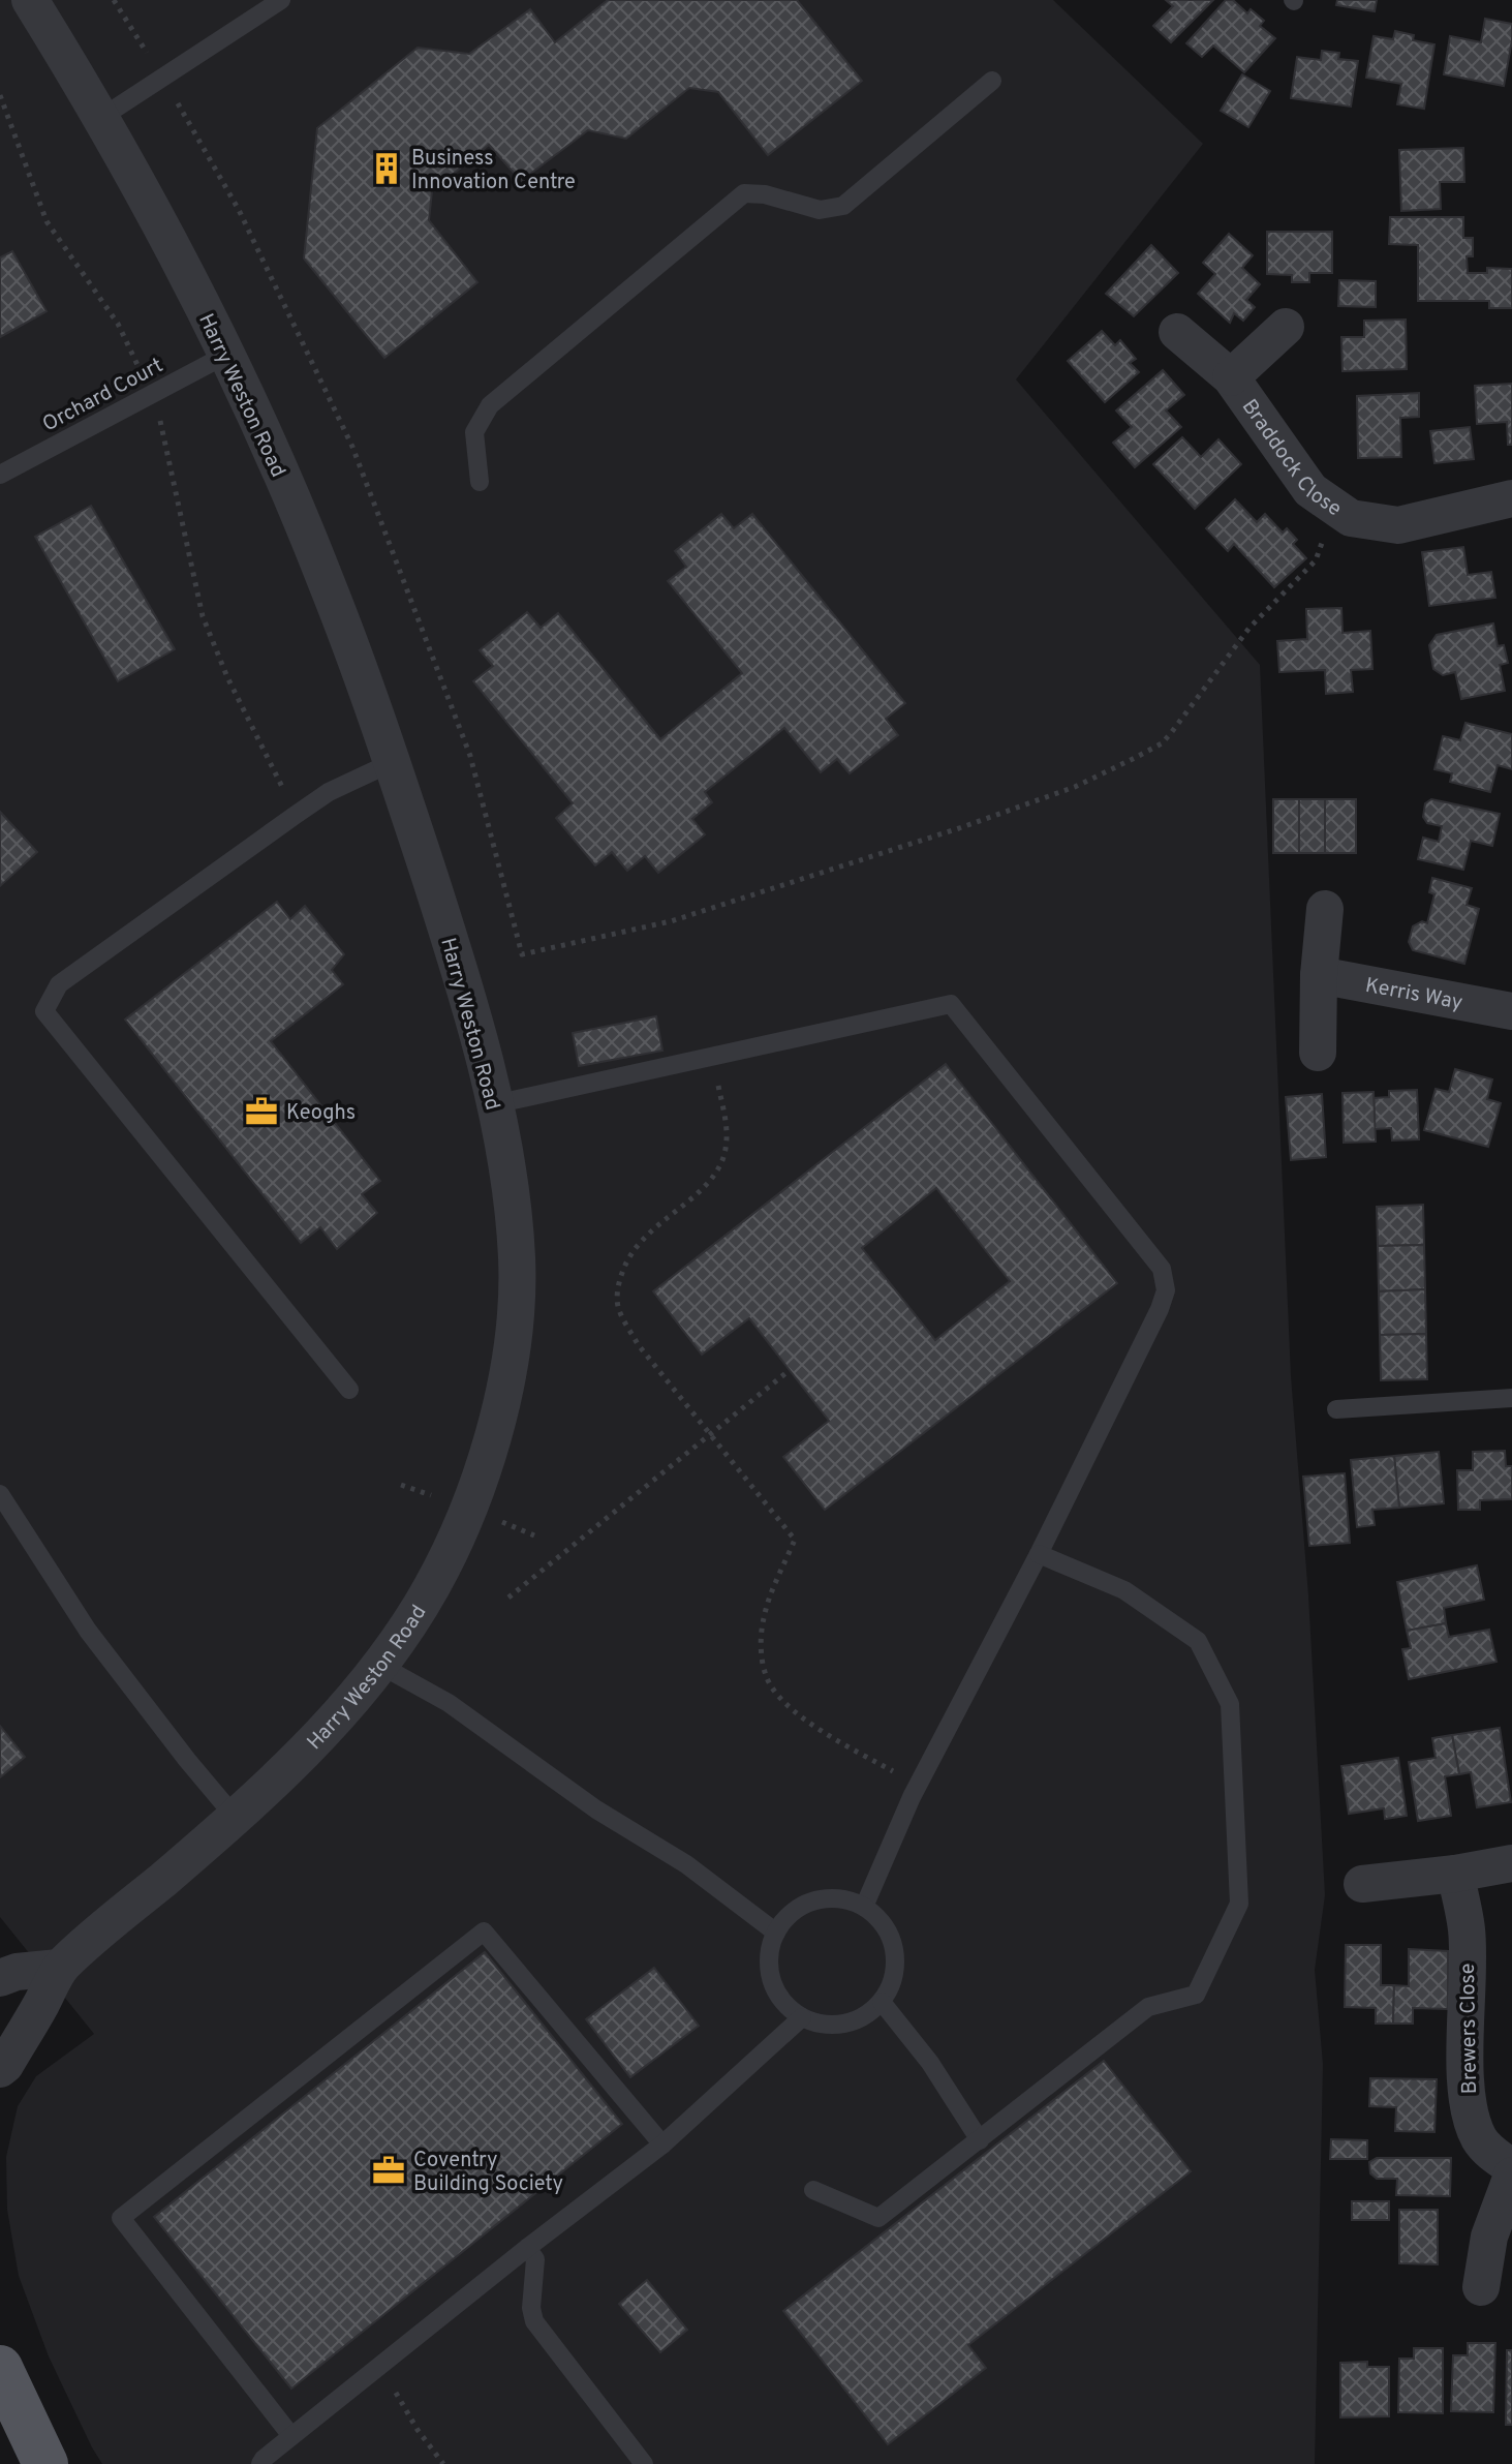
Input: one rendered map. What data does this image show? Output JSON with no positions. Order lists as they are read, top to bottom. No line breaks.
{"streets":{"street":["Harry Weston Road","Braddock Close","Kerris Way","Brewers Close"],"lane":["Orchard Court"]},"crossings":[["Orchard Court","Harry Weston Road"]],"places":{"building":["Business Innovation Centre"],"office":["Keoghs","Coventry Building Society"]}}
